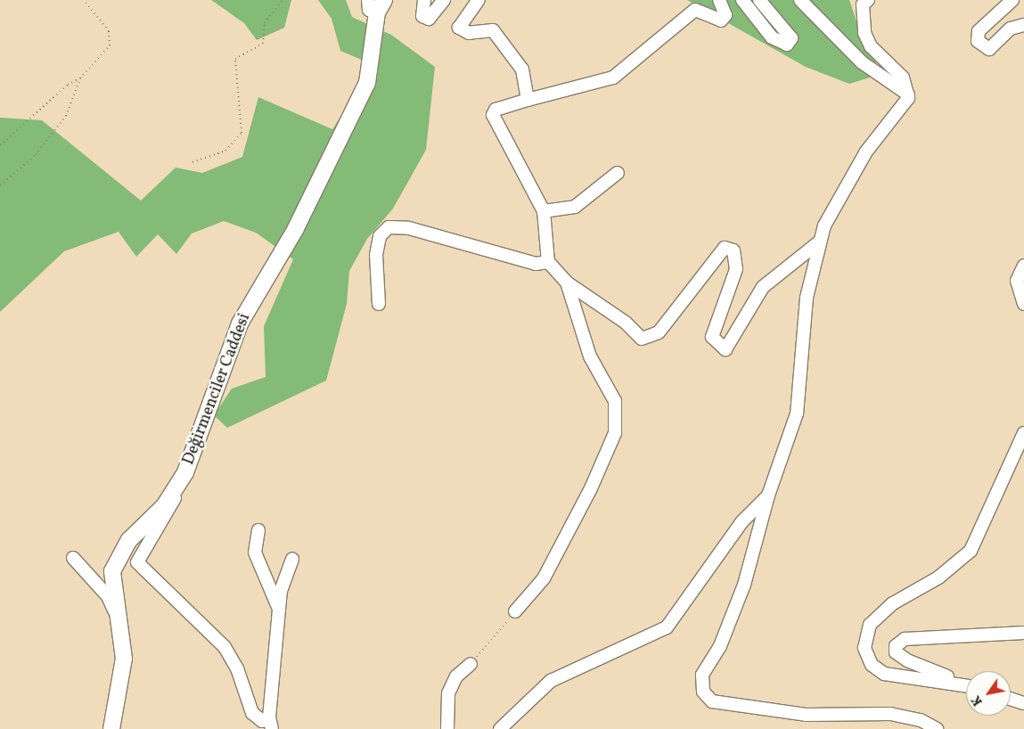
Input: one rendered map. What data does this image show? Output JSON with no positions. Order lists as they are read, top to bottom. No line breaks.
{"streets":{"main road":["Değirmenciler Caddesi"]},"north":"bottom left"}
